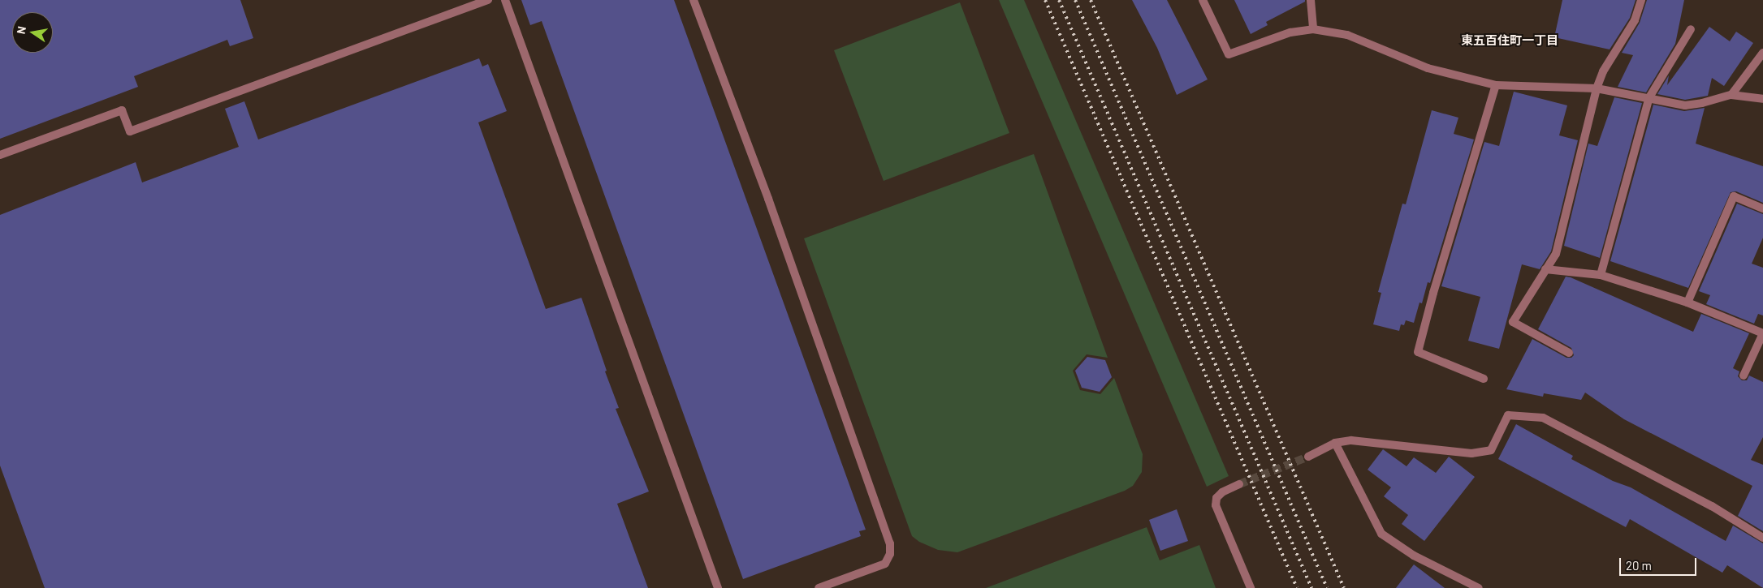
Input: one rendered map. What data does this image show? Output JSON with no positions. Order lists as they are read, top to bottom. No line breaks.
{"districts":["東五百住町一丁目"],"scale_bar":"20 m","north":"left"}
